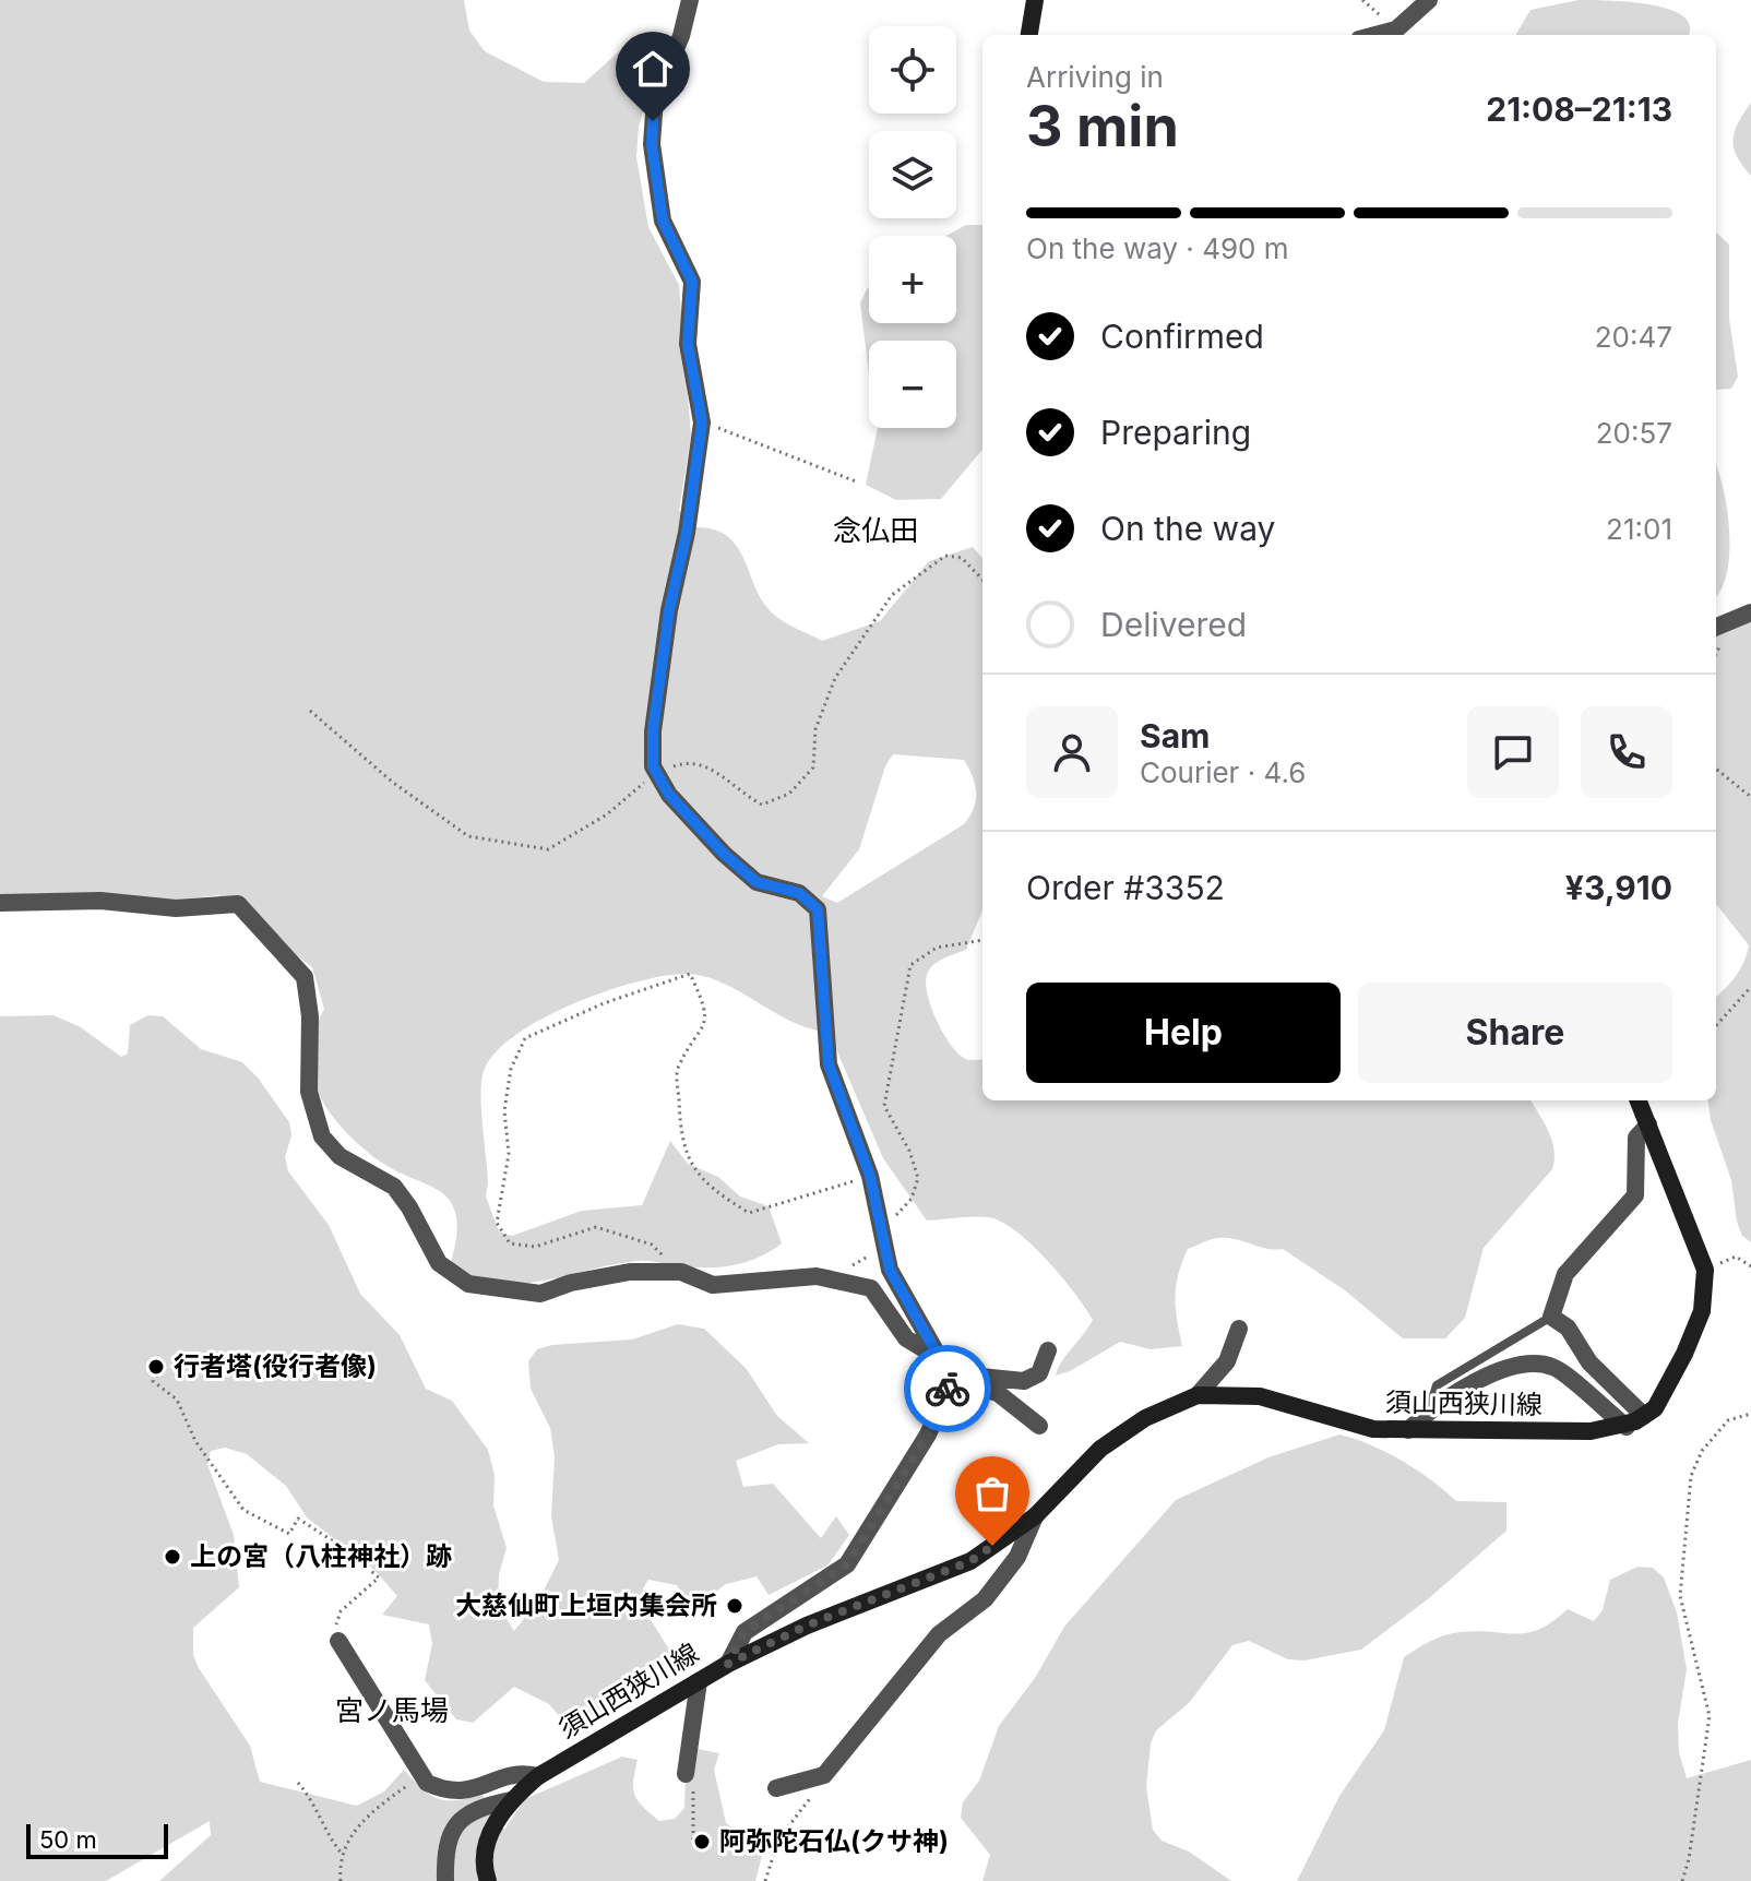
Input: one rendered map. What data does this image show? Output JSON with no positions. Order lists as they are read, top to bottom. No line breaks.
{"streets":{"main road":["須山西狭川線"]},"districts":["念仏田","宮ノ馬場"],"places":["行者塔(役行者像)","上の宮（八柱神社）跡","大慈仙町上垣内集会所","阿弥陀石仏(クサ神)"],"scale_bar":"50 m","page":{"map_buttons":["+","−"],"heading":["3 min","Arriving in","21:08–21:13"],"panel":["Sam","Courier · 4.6","Order #3352","¥3,910"],"bar":"On the way · 490 m","list":[["Confirmed","20:47"],["Preparing","20:57"],["On the way","21:01"],"Delivered"],"buttons":["Help","Share"],"scale":"50 m"}}
